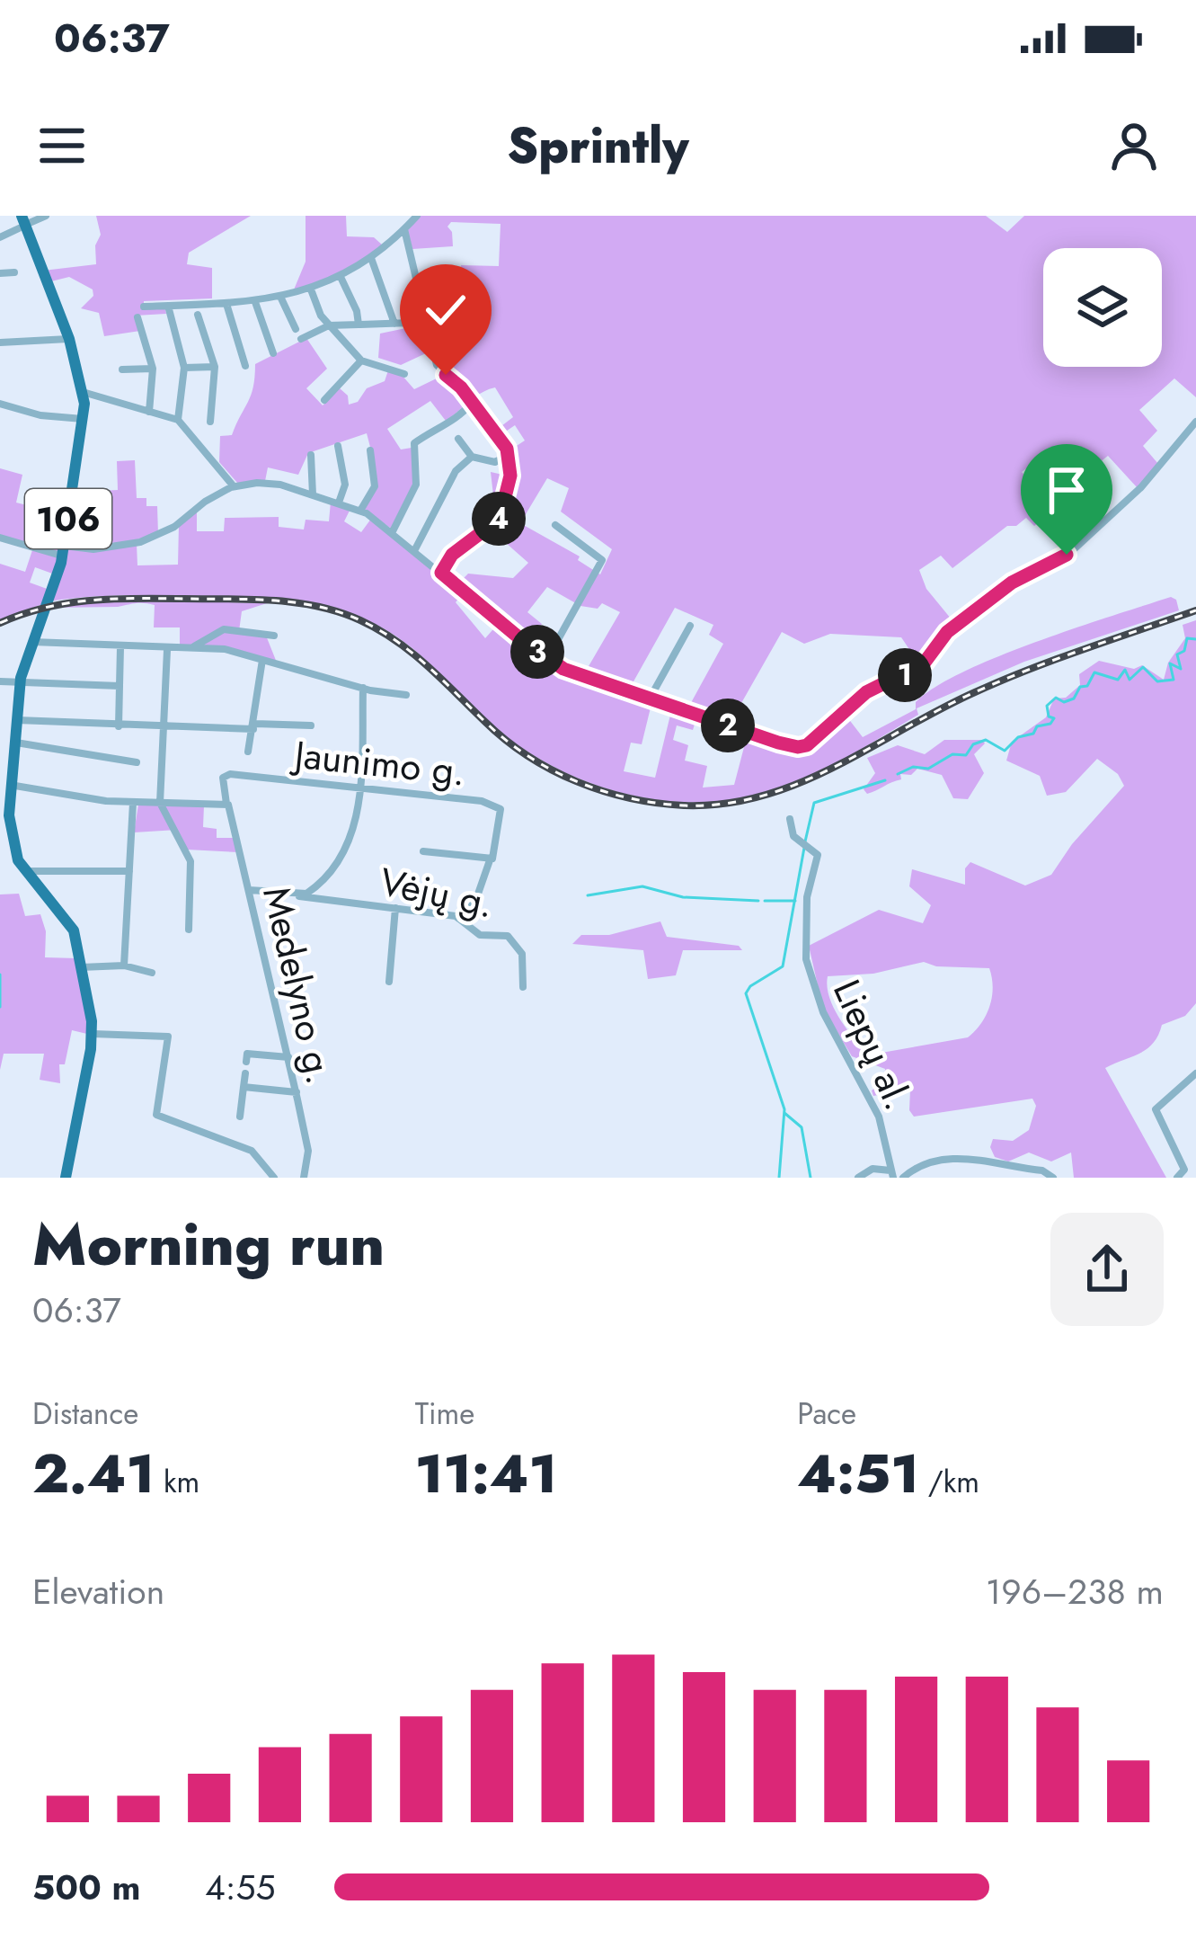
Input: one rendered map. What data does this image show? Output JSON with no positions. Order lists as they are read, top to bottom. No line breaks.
{"streets":{"main road":["106"],"street":["Jaunimo g.","Vėjų g.","Medelyno g.","Liepų al."]},"crossings":[["Jaunimo g.","Medelyno g."],["Vėjų g.","Medelyno g."]],"page":{"status":"06:37","header":"Sprintly","pins":["4","3","1","2"],"heading":["Morning run","06:37"],"stats":[["Distance","2.41 km"],["Time","11:41"],["Pace","4:51 /km"]],"chart":["Elevation","196–238 m"],"list":[{"name":"500 m","note":"4:55"}]}}
